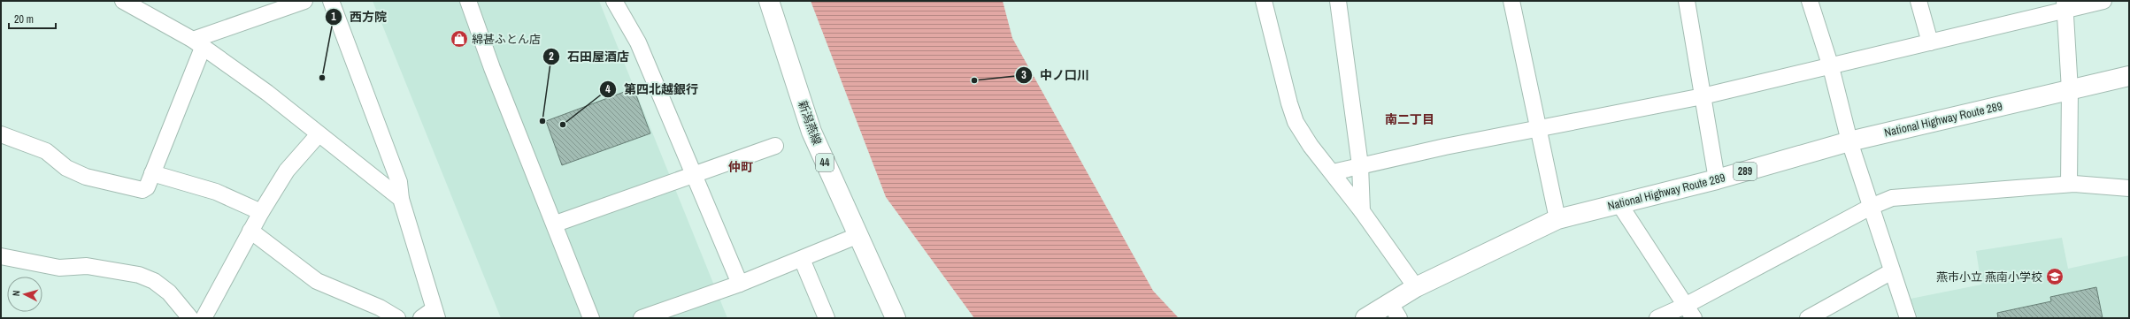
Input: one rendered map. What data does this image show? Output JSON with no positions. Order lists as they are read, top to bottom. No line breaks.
{"streets":{"main road":["National Highway Route 289","新潟燕線","44","289"]},"districts":["南二丁目","仲町"],"places":{"shop":["綿甚ふとん店"],"other":["西方院","中ノ口川","石田屋酒店","第四北越銀行"],"school or university":["燕市小立 燕南小学校"]},"scale_bar":"20 m","north":"left"}
